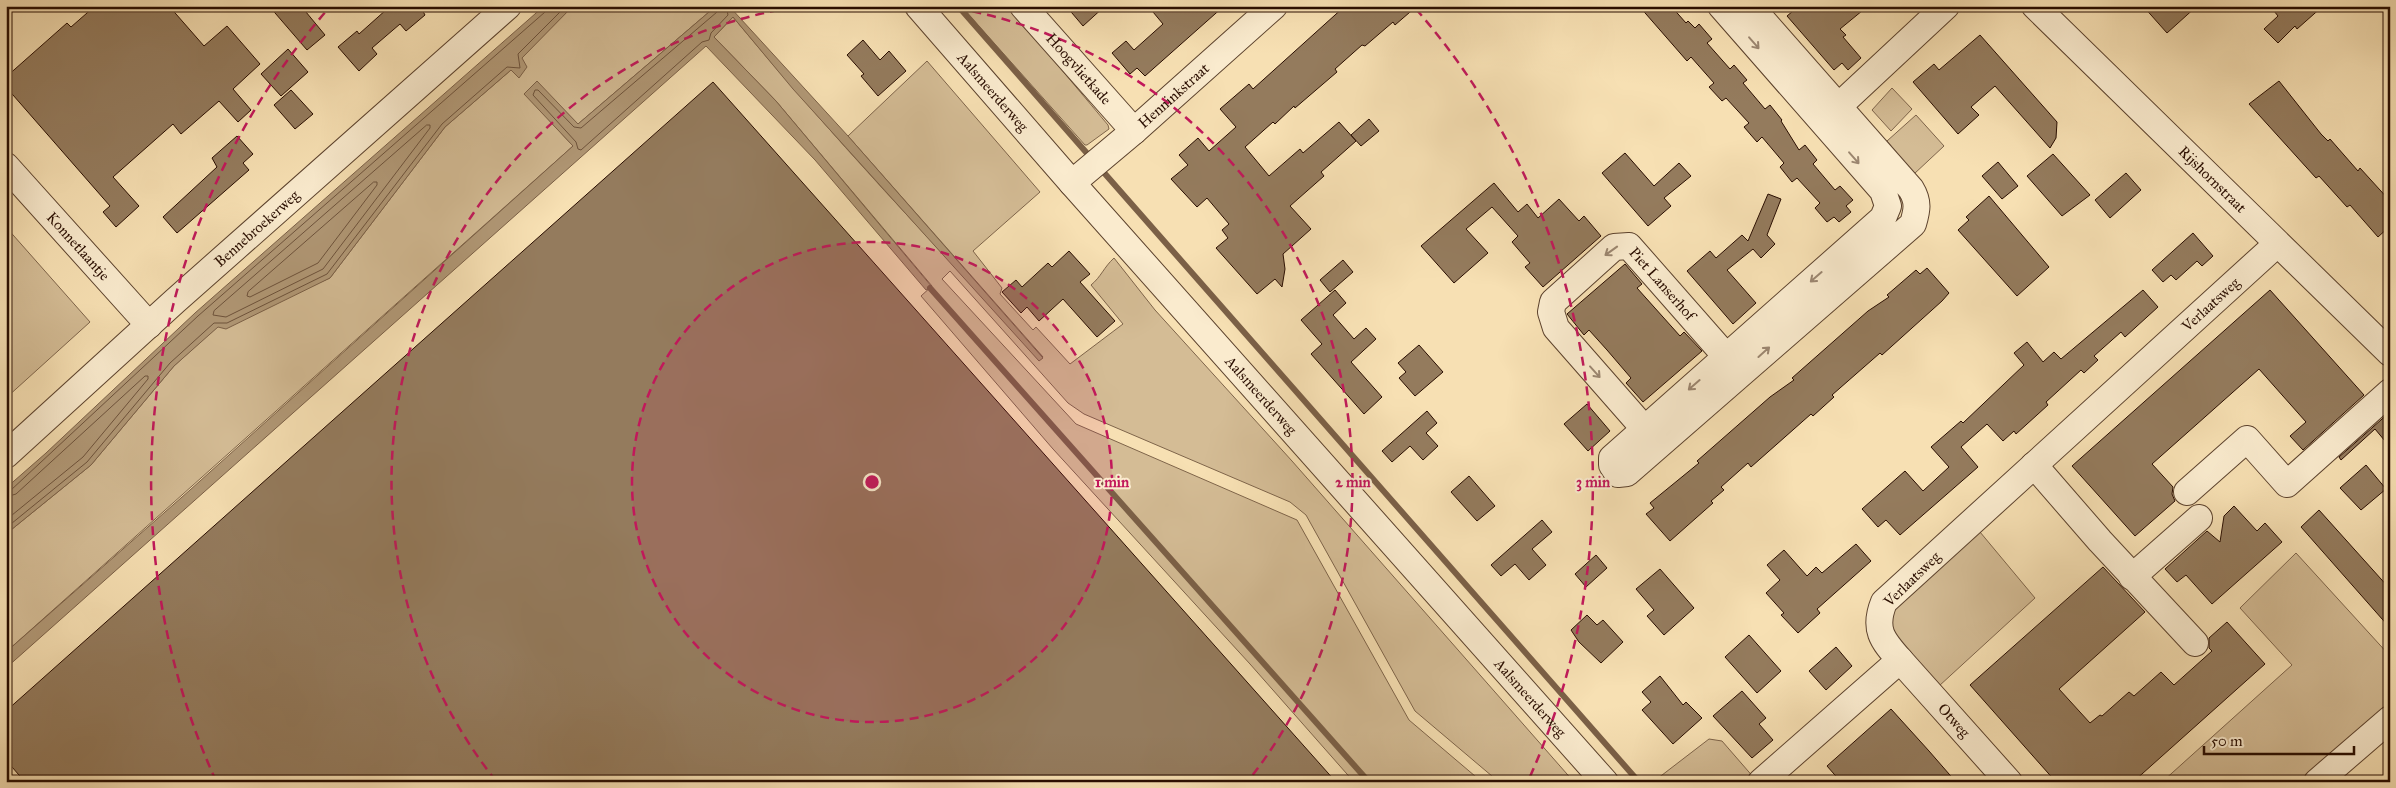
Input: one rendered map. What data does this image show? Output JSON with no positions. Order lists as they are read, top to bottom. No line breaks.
{"streets":{"street":["Hoogvlietkade","Aalsmeerderweg","Henninkstraat","Rijshornstraat","Bennebroekerweg","Konnetlaantje","Piet Lanserhof","Verlaatsweg","Otweg"]},"crossings":[["Hoogvlietkade","Henninkstraat"],["Aalsmeerderweg","Henninkstraat"],["Rijshornstraat","Verlaatsweg"],["Bennebroekerweg","Konnetlaantje"],["Verlaatsweg","Otweg"]],"scale_bar":"50 m","rings":["1 min","2 min","3 min"]}
